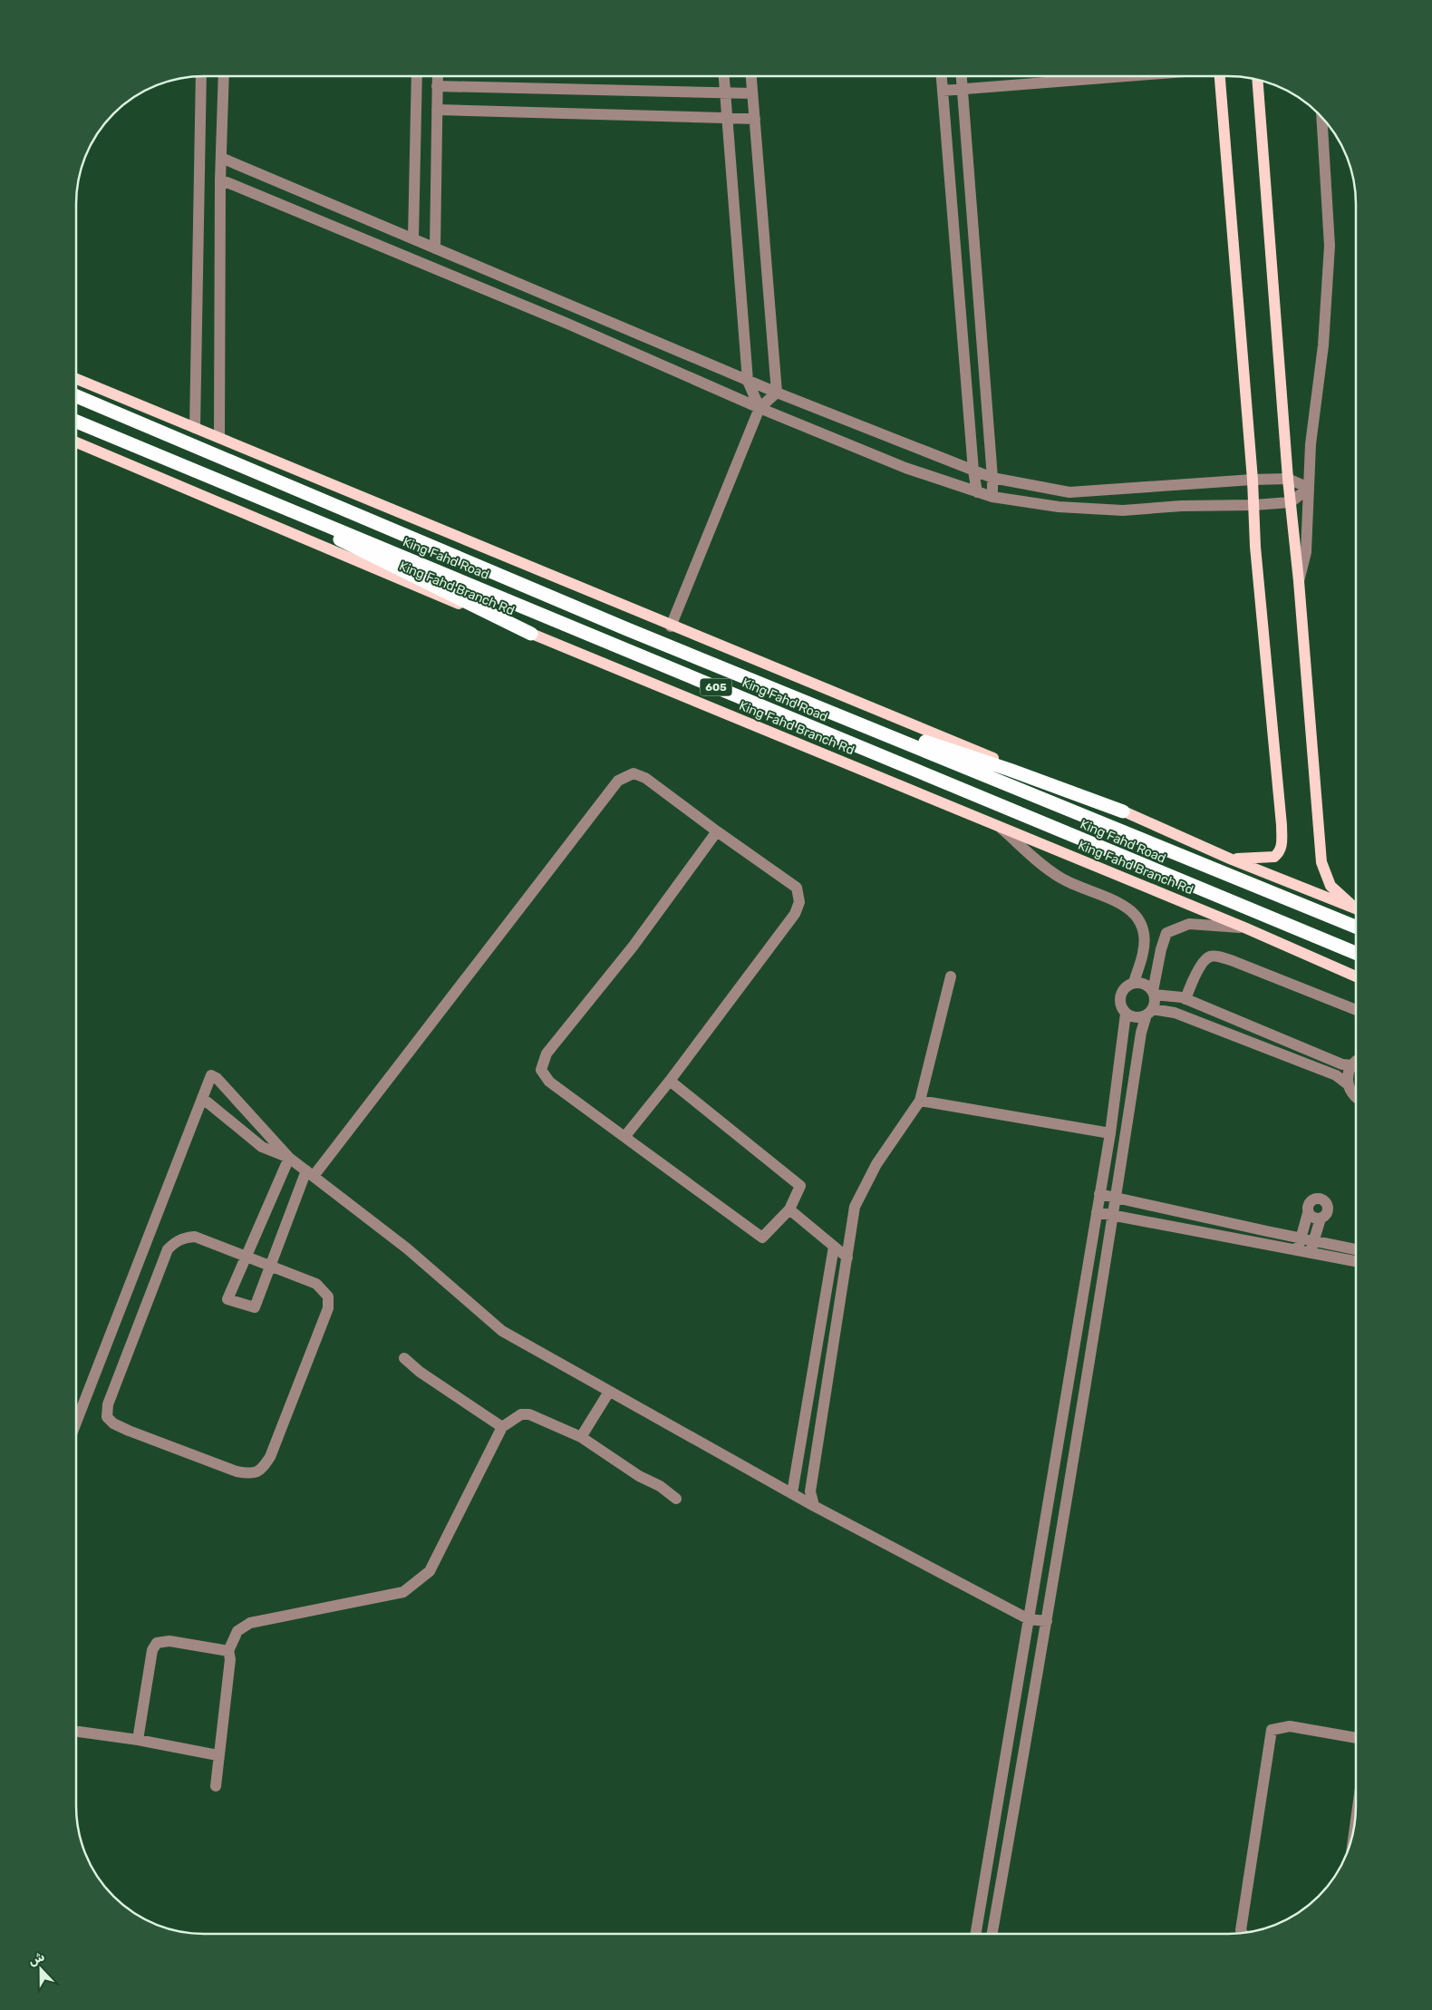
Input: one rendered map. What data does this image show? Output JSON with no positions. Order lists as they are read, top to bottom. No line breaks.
{"streets":{"highway":["King Fahd Road","605"],"main road":["King Fahd Branch Rd"]},"north":"top"}
